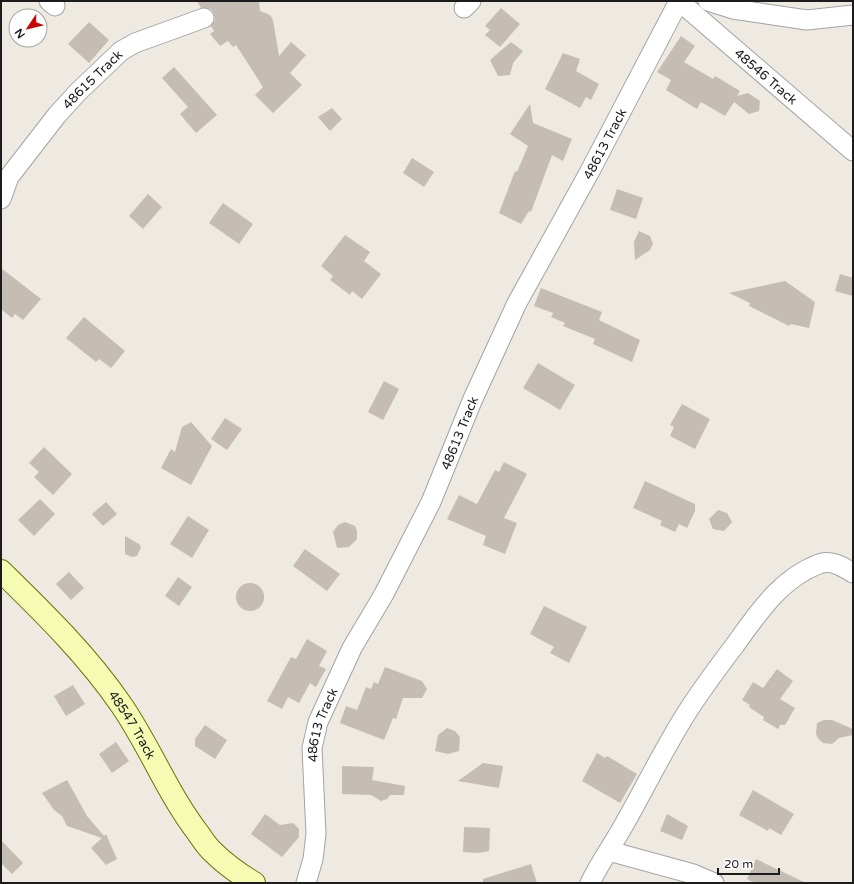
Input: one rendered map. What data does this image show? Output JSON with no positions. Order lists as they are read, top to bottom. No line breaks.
{"streets":{"street":["48546 Track","48615 Track","48613 Track","48547 Track"]},"crossings":[["48546 Track","48613 Track"]],"scale_bar":"20 m","north":"bottom left"}
